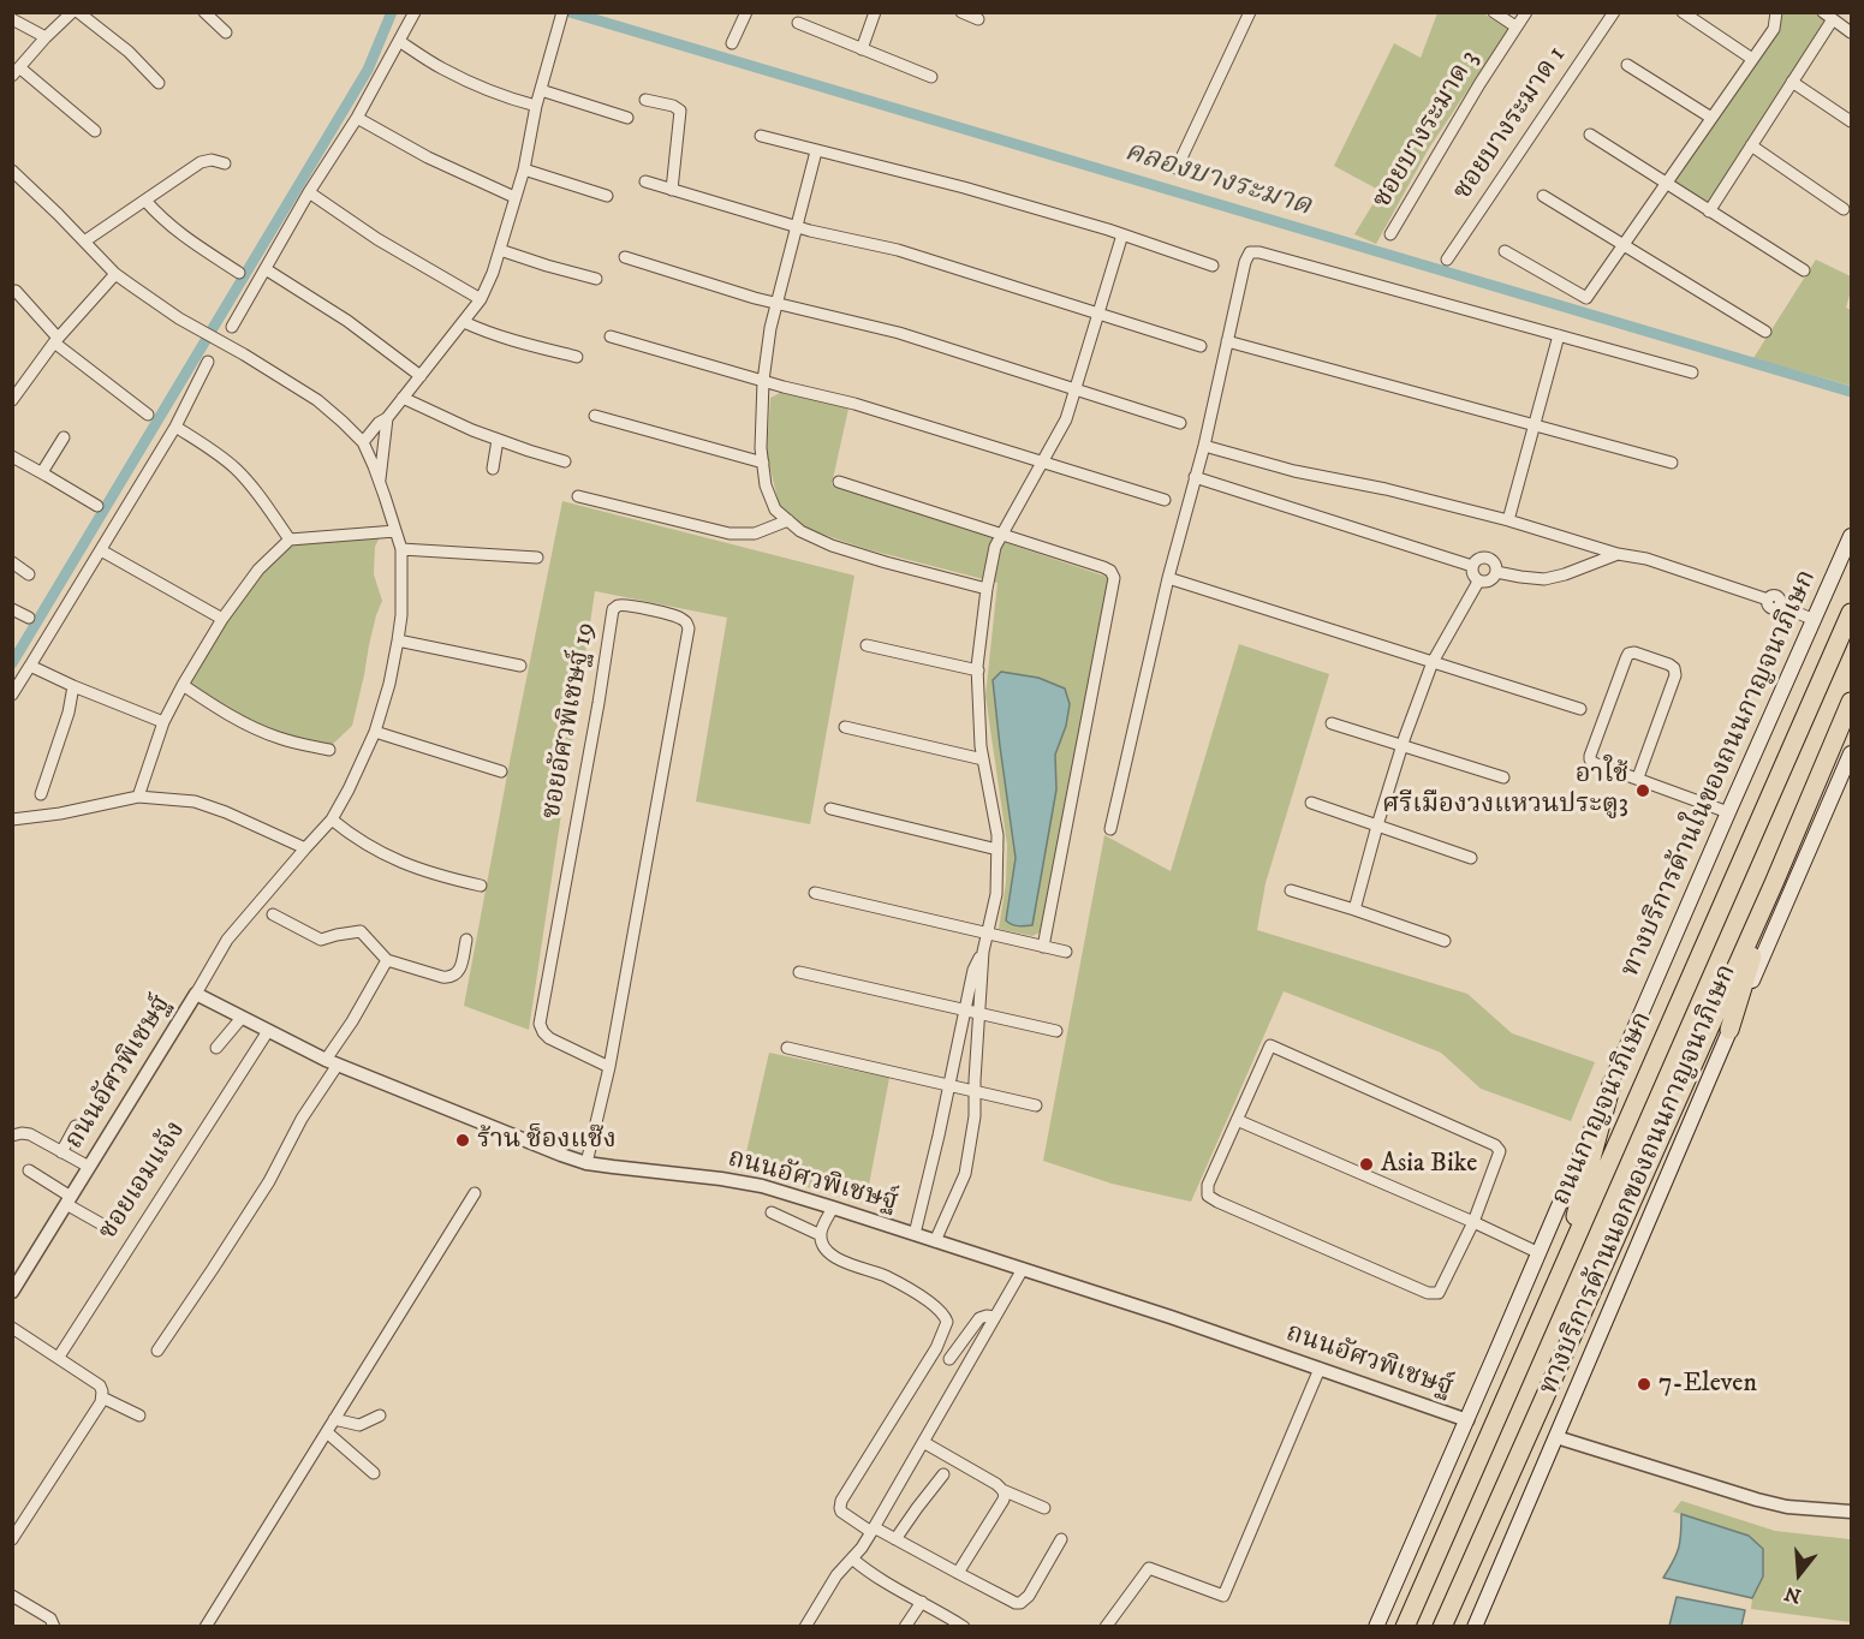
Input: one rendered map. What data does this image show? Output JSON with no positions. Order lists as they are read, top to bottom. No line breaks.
{"streets":{"highway":["ถนนกาญจนาภิเษก"],"main road":["ทางบริการด้านในของถนนกาญจนาภิเษก","ทางบริการด้านนอกของถนนกาญจนาภิเษก"],"street":["ซอยบางระมาด 1","ซอยบางระมาด 3","ซอยอัศวพิเชษฐ์ 19","ถนนอัศวพิเชษฐ์","ซอยเอมแจ้ง"]},"crossings":[["ซอยอัศวพิเชษฐ์ 19","ถนนอัศวพิเชษฐ์"],["ทางบริการด้านในของถนนกาญจนาภิเษก","ถนนอัศวพิเชษฐ์"],["ถนนอัศวพิเชษฐ์","ซอยเอมแจ้ง"]],"water":["คลองบางระมาด"],"places":["อาใช้ ศรีเมืองวงแหวนประตู3","ร้าน ช็องแช๊ง","Asia Bike","7-Eleven"],"north":"bottom"}
